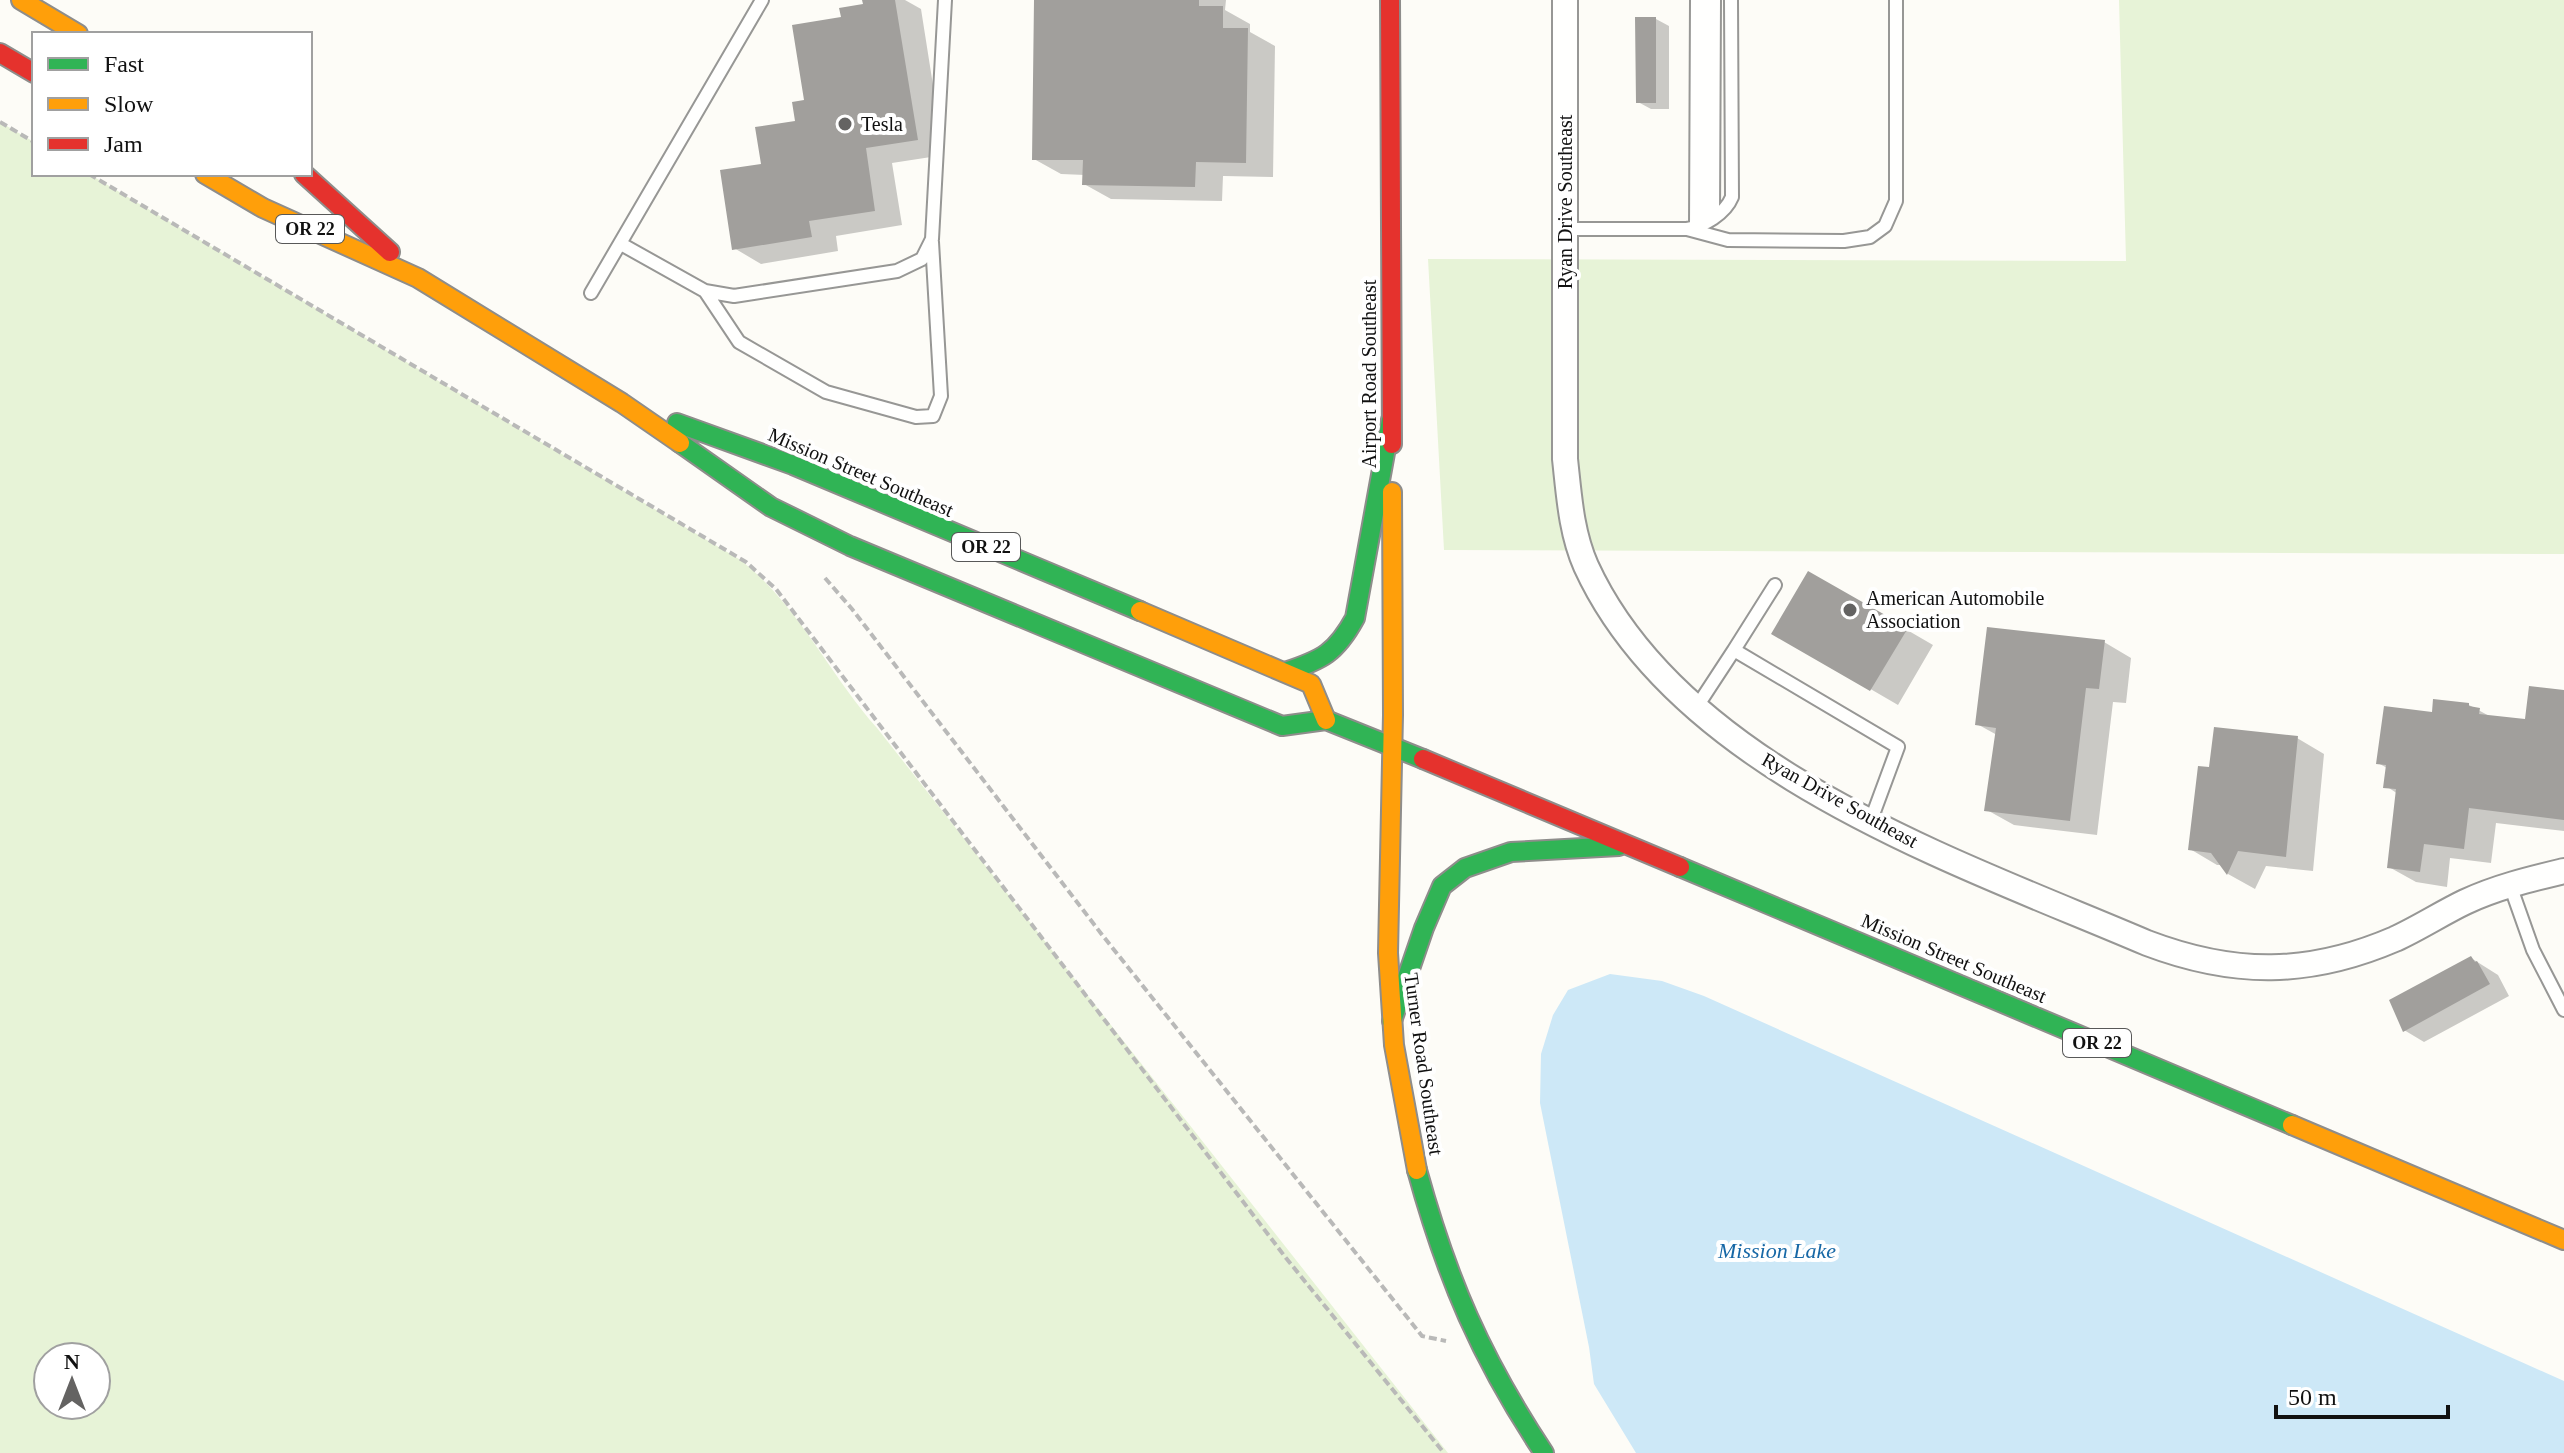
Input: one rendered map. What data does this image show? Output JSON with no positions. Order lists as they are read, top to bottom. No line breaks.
{"streets":{"main road":["OR 22","Airport Road Southeast","Mission Street Southeast","Turner Road Southeast"],"street":["Ryan Drive Southeast"]},"crossings":[["OR 22","Mission Street Southeast"],["OR 22","Turner Road Southeast"],["Airport Road Southeast","Mission Street Southeast"],["Airport Road Southeast","Turner Road Southeast"],["Mission Street Southeast","Turner Road Southeast"]],"water":["Mission Lake"],"places":["Tesla","American Automobile Association"],"legend":["Fast","Slow","Jam"],"scale_bar":"50 m","north":"top"}
